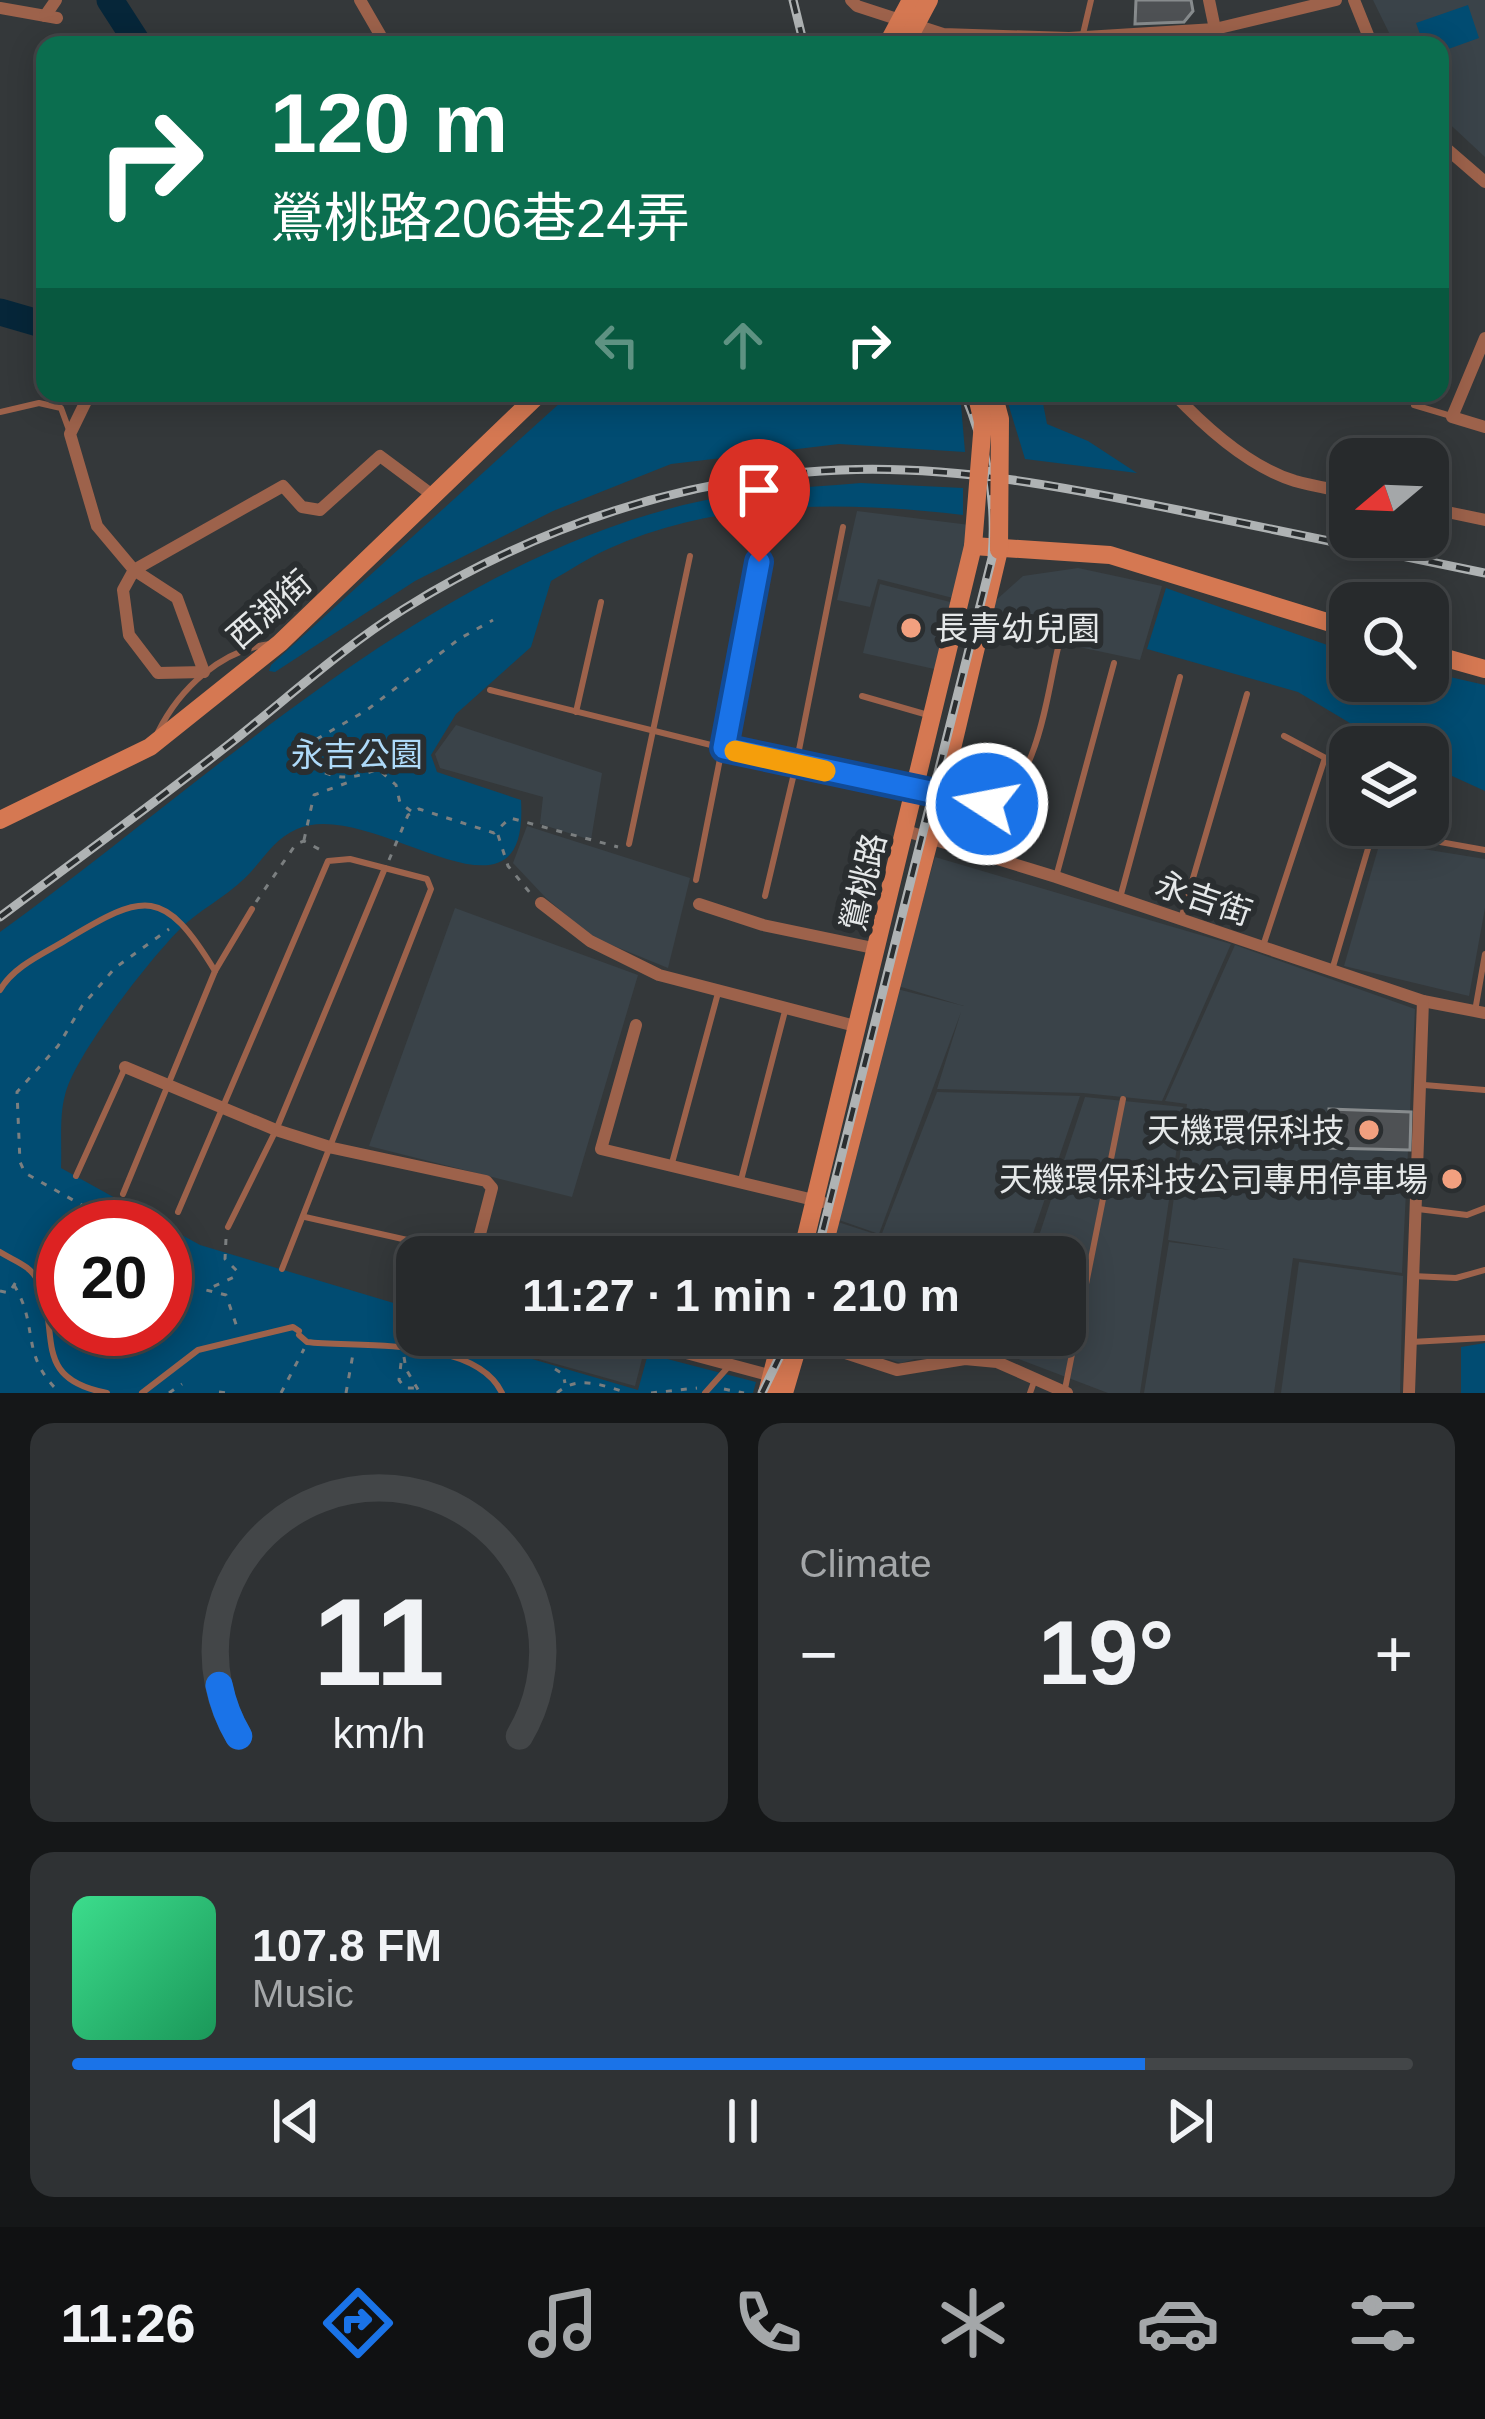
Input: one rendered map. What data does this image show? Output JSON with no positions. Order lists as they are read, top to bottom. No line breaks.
{"streets":{"main road":["西湖街","鶯桃路"],"street":["永吉街"]},"crossings":[["鶯桃路","永吉街"]],"parks":["永吉公園"],"places":["長青幼兒園","天機環保科技","天機環保科技公司專用停車場"],"north":"left","page":{"turn":["120 m","鶯桃路206巷24弄"],"limit":"20","trip":"11:27 · 1 min · 210 m","tile":"Climate","heat":["−","19°","+"],"song":["107.8 FM","Music"],"tabs":"11:26","gauge":["11","km/h"]}}
